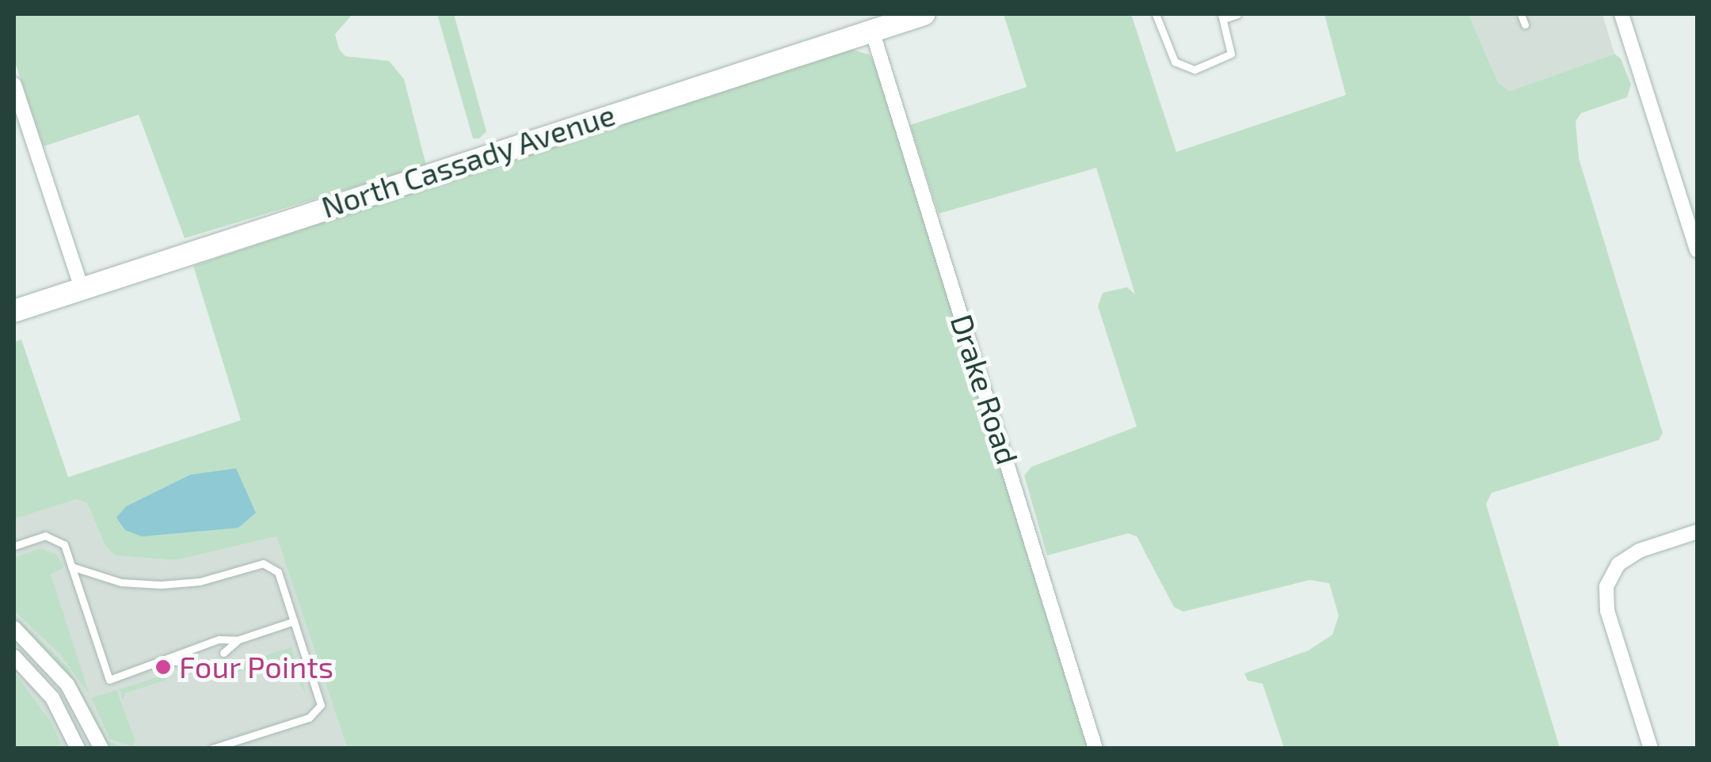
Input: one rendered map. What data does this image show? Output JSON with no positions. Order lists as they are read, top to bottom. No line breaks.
{"streets":{"main road":["North Cassady Avenue"],"street":["Drake Road"]},"crossings":[["North Cassady Avenue","Drake Road"]],"places":["Four Points"]}
